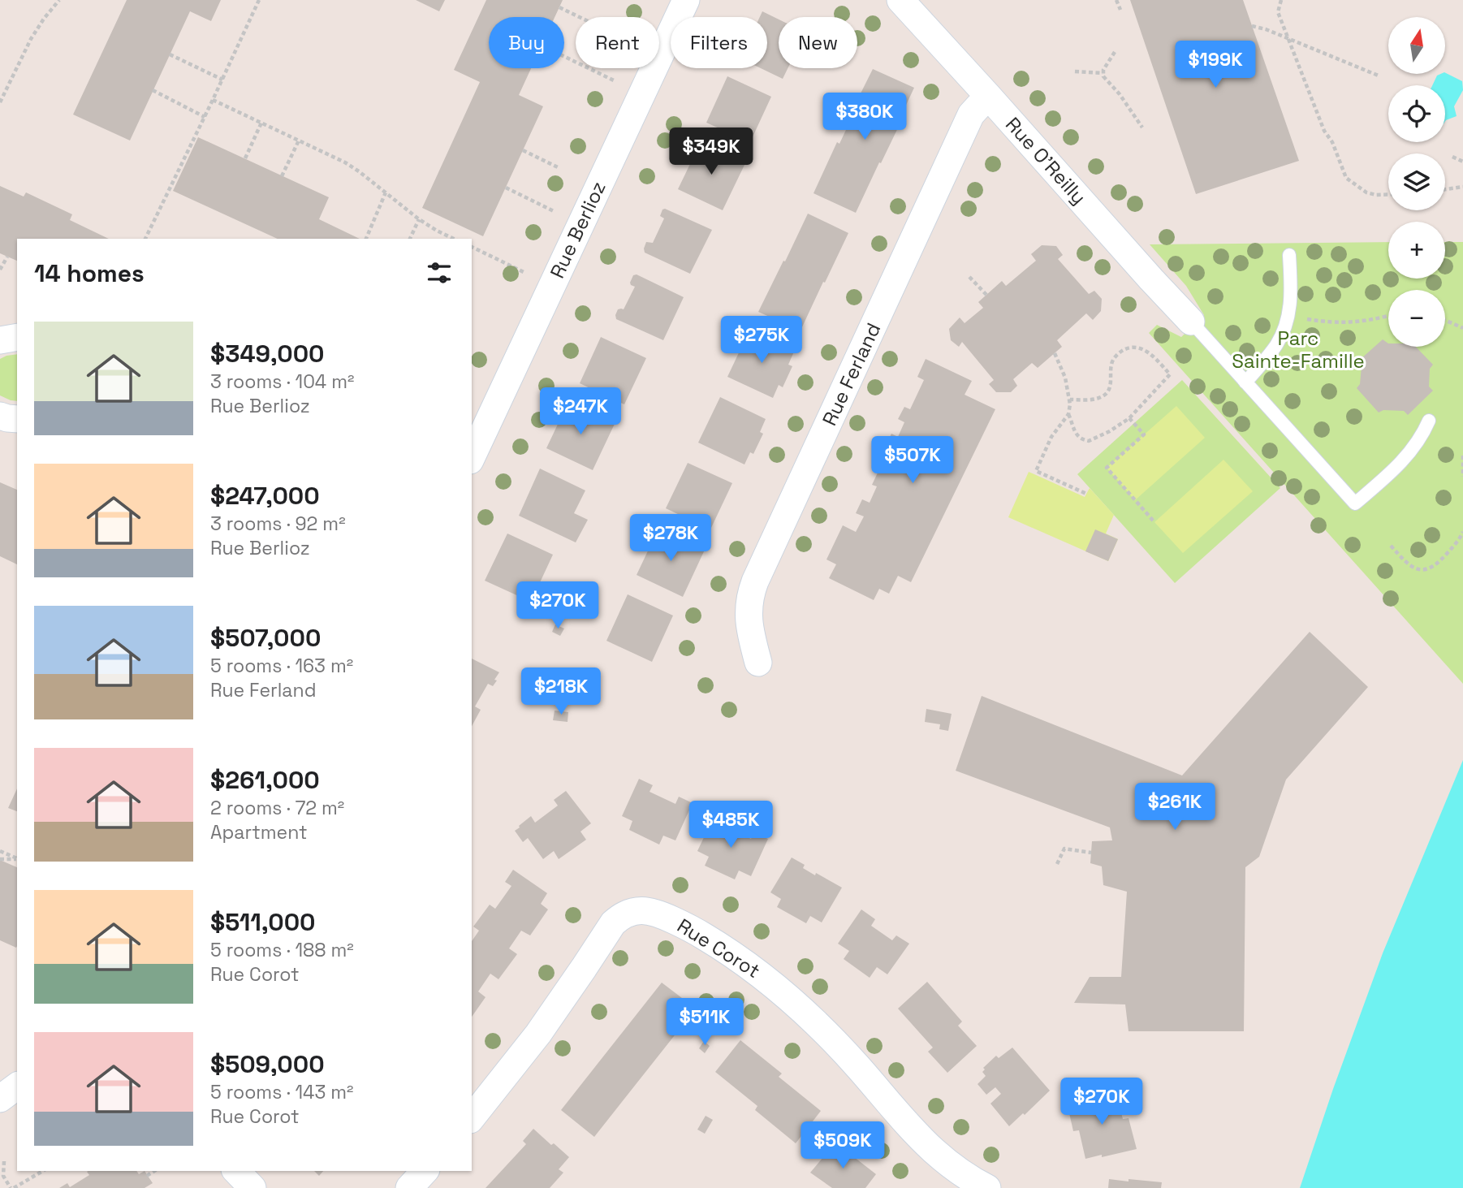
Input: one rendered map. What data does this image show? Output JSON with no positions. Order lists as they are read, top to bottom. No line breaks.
{"streets":{"street":["Rue O'Reilly","Rue Berlioz","Rue Ferland","Rue Corot"]},"crossings":[["Rue O'Reilly","Rue Ferland"]],"parks":["Parc Sainte-Famille"],"north":"top","page":{"map_buttons":["+","−"],"chip":["Buy","Rent","Filters","New"],"price":["$199K","$380K","$349K","$275K","$247K","$507K","$278K","$270K","$218K","$261K","$485K","$511K","$270K","$509K"],"heading":"14 homes","list":[{"name":"$349,000","note":"3 rooms · 104 m² · Rue Berlioz"},{"name":"$247,000","note":"3 rooms · 92 m² · Rue Berlioz"},{"name":"$507,000","note":"5 rooms · 163 m² · Rue Ferland"},{"name":"$261,000","note":"2 rooms · 72 m² · Apartment"},{"name":"$511,000","note":"5 rooms · 188 m² · Rue Corot"},{"name":"$509,000","note":"5 rooms · 143 m² · Rue Corot"}]}}
